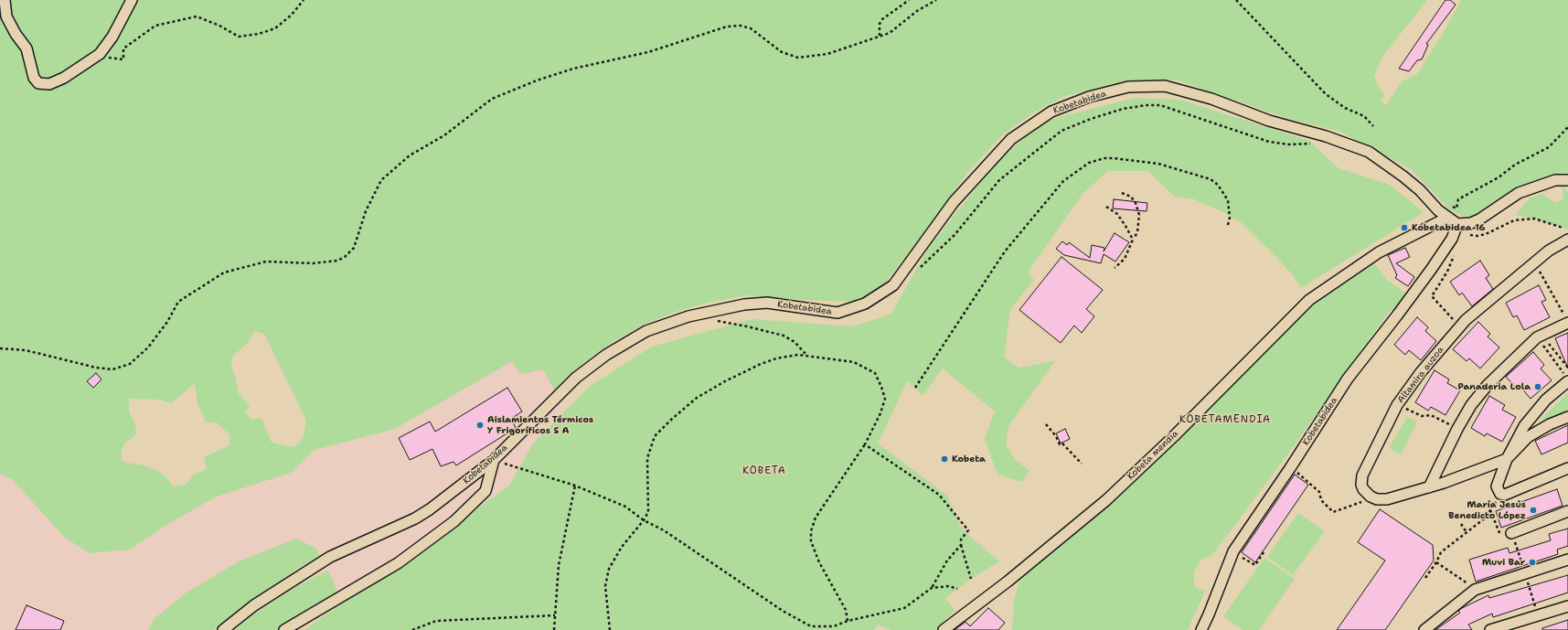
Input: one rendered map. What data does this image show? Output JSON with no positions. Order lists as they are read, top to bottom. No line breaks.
{"streets":{"street":["Kobetabidea","Altamira auzoa","Kobeta mendia"]},"crossings":[["Kobetabidea","Kobeta mendia"]],"districts":["KOBETAMENDIA","KOBETA"],"places":["Kobetabidea 16","Panaderia Lola","Aislamientos Térmicos Y Frigoríficos S A","Kobeta","María Jesús Benedicto López","Muvi Bar"]}
